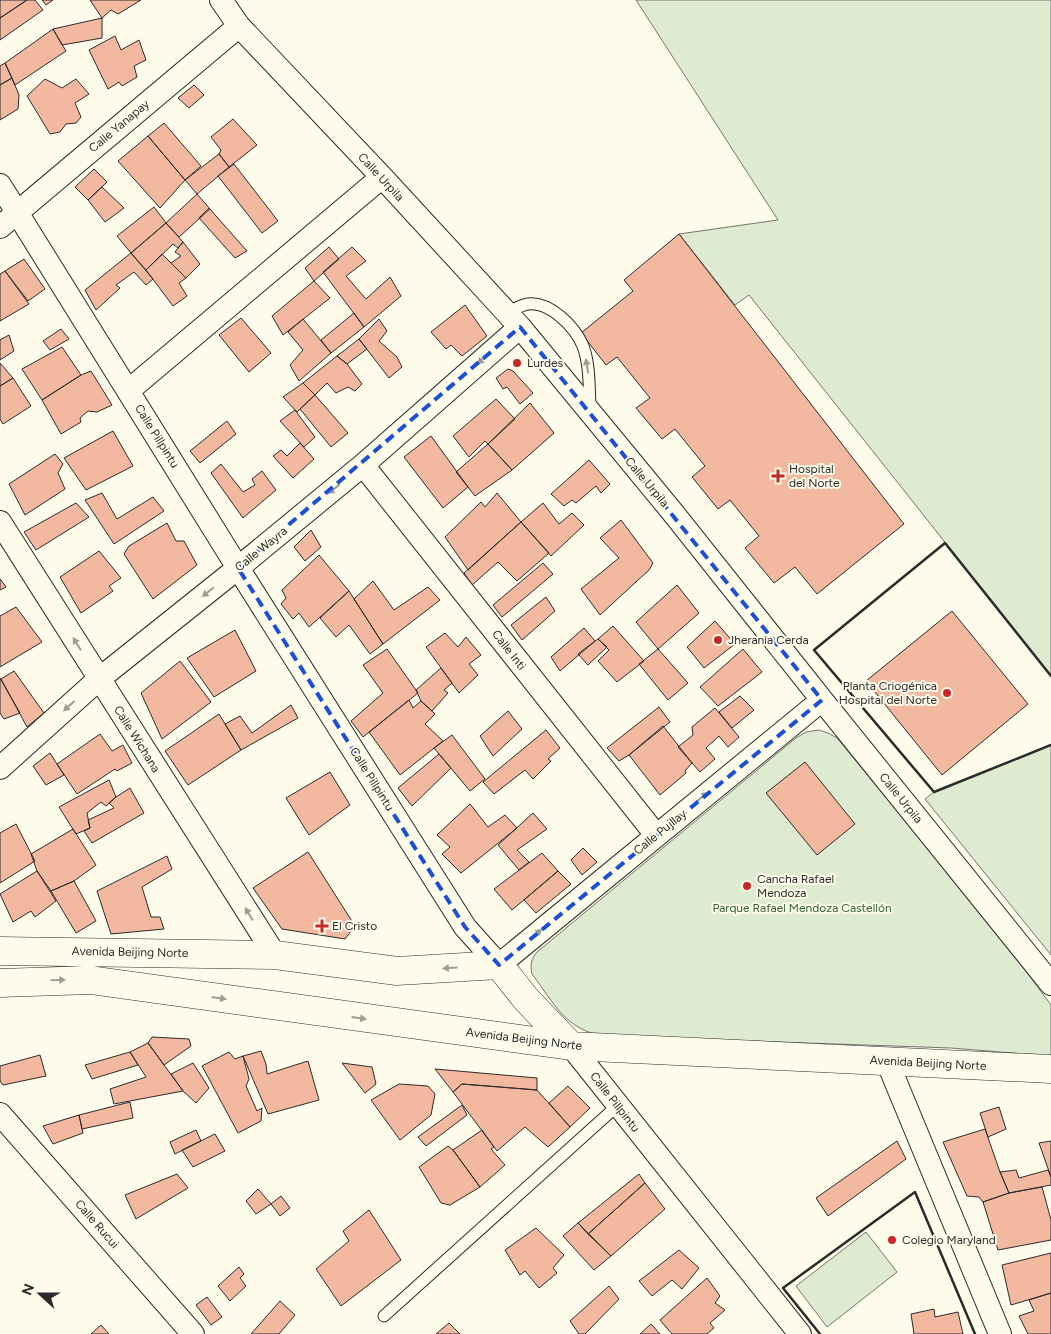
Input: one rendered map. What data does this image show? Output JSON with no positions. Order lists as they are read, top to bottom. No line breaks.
{"streets":{"street":["Calle Yanapay","Calle Urpila","Calle Pillpintu","Calle Wayra","Calle Inti","Calle Wichana","Calle Pujllay","Avenida Beijing Norte","Calle Rucui"]},"crossings":[["Calle Yanapay","Calle Urpila"],["Calle Yanapay","Calle Pillpintu"],["Calle Urpila","Calle Wayra"],["Calle Urpila","Calle Pujllay"],["Calle Pillpintu","Calle Wayra"],["Calle Pillpintu","Calle Pujllay"],["Calle Pillpintu","Avenida Beijing Norte"],["Calle Wayra","Calle Inti"],["Calle Wayra","Calle Wichana"],["Calle Inti","Calle Pujllay"],["Calle Wichana","Avenida Beijing Norte"],["Calle Pujllay","Avenida Beijing Norte"]],"one_way":["Calle Wayra","Calle Wichana","Calle Pujllay"],"parks":["Parque Rafael Mendoza Castellón"],"places":{"other":["Lurdes","Jherania Cerda","Planta Criogénica Hospital del Norte","Cancha Rafael Mendoza","Colegio Maryland"],"health":["Hospital del Norte","El Cristo"]},"north":"left"}
